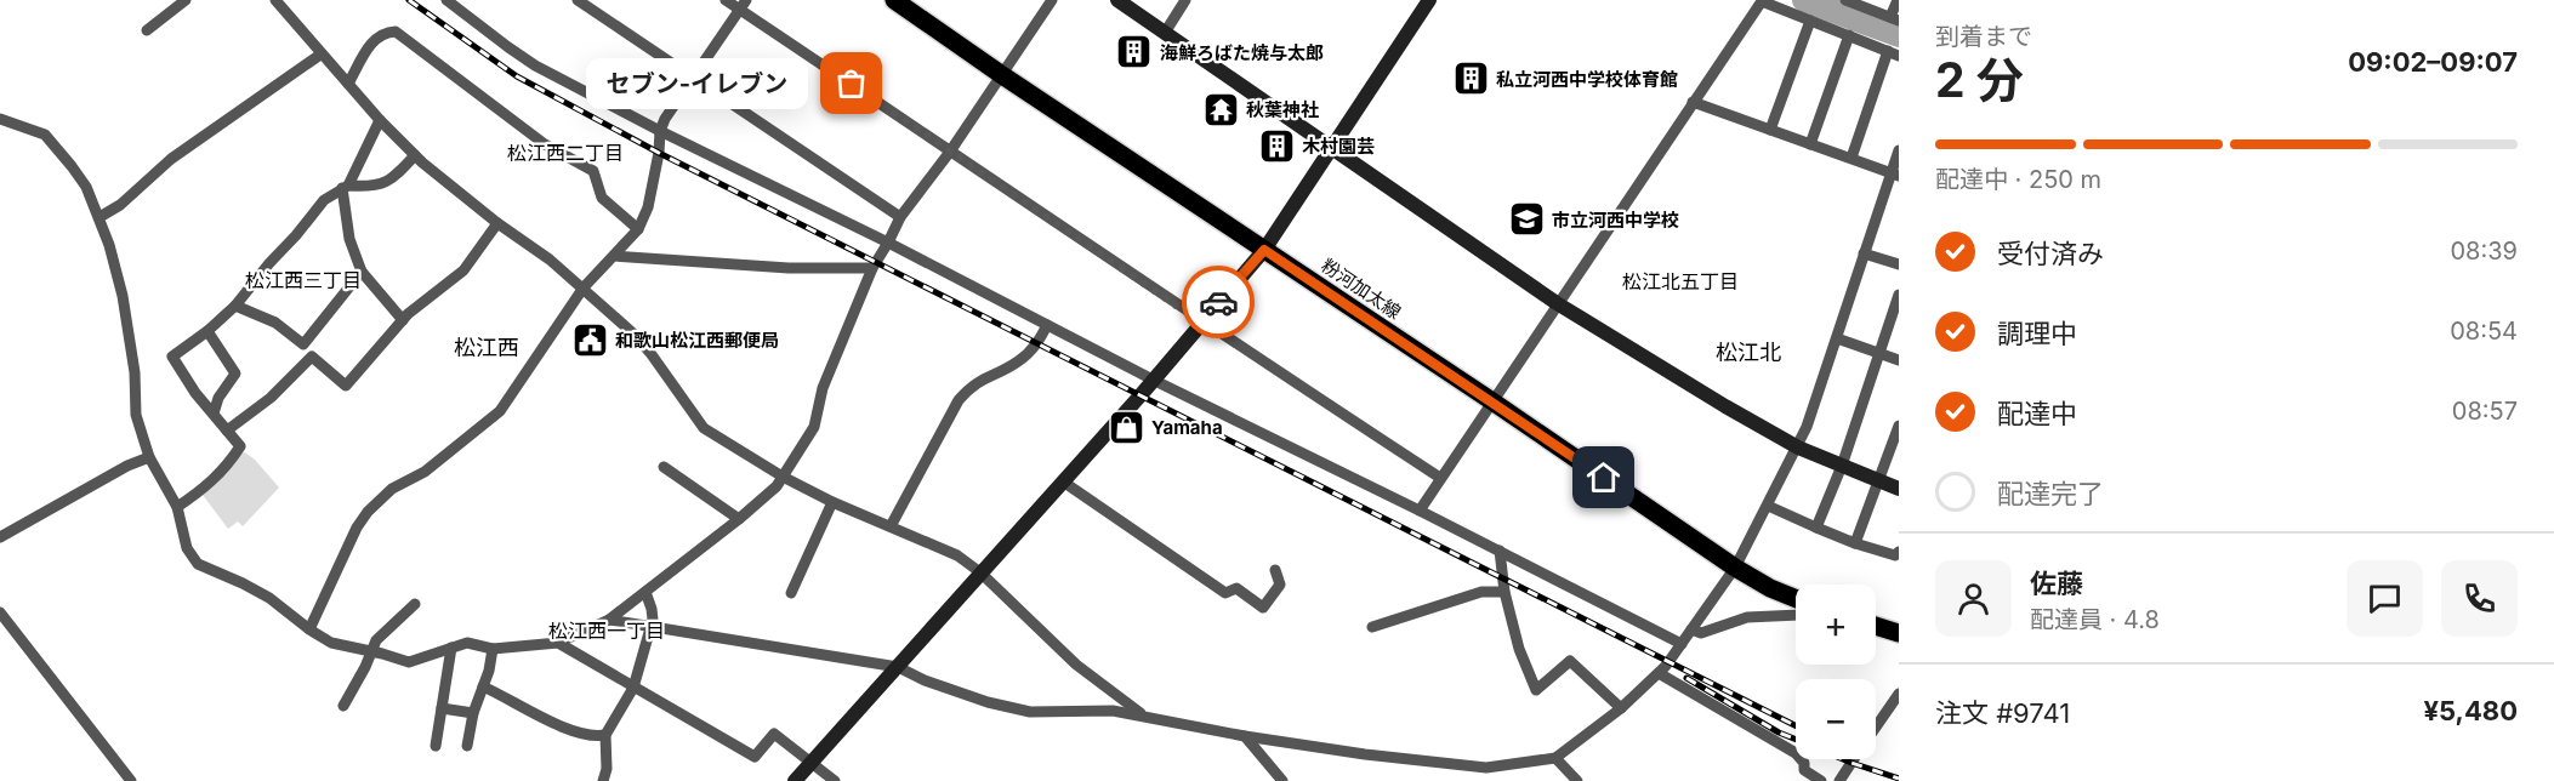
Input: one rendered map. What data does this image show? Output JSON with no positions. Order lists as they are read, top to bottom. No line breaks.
{"streets":{"main road":["粉河加太線"]},"districts":["松江西二丁目","松江西三丁目","松江北五丁目","松江西","松江北","松江西一丁目"],"places":{"building":["海鮮ろばた焼与太郎","私立河西中学校体育館","木村園芸"],"other":["セブン-イレブン"],"temple":["秋葉神社"],"school or university":["市立河西中学校"],"public building":["和歌山松江西郵便局"],"shop":["Yamaha"]},"page":{"heading":["2 分","到着まで","09:02–09:07"],"panel":["佐藤","配達員 · 4.8","注文 #9741","¥5,480"],"bubble":"セブン-イレブン","bar":"配達中 · 250 m","list":[["受付済み","08:39"],["調理中","08:54"],["配達中","08:57"],"配達完了"],"map_buttons":["+","−"]}}
